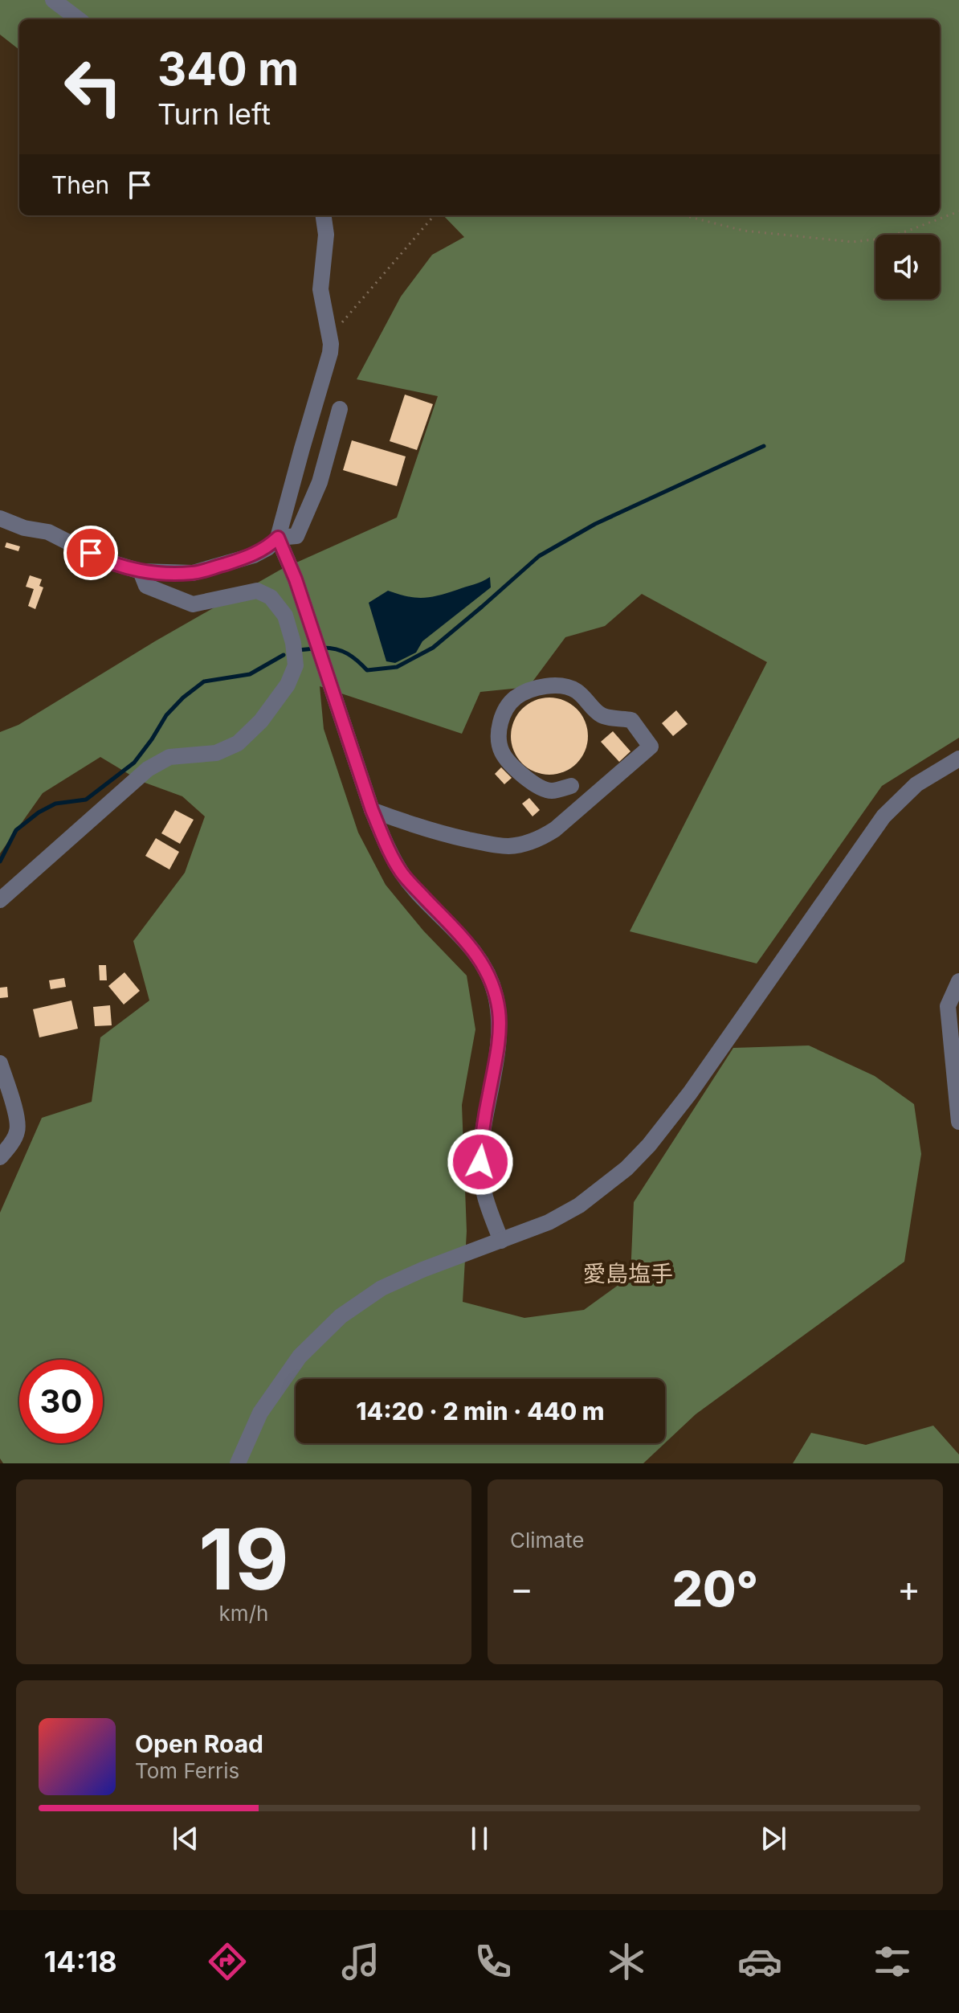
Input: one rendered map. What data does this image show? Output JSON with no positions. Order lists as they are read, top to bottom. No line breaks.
{"districts":["愛島塩手"],"page":{"turn":["340 m","Turn left"],"then":"Then","limit":"30","trip":"14:20 · 2 min · 440 m","tile":[["19","km/h"],"Climate"],"heat":["−","20°","+"],"song":["Open Road","Tom Ferris"],"tabs":"14:18"}}
